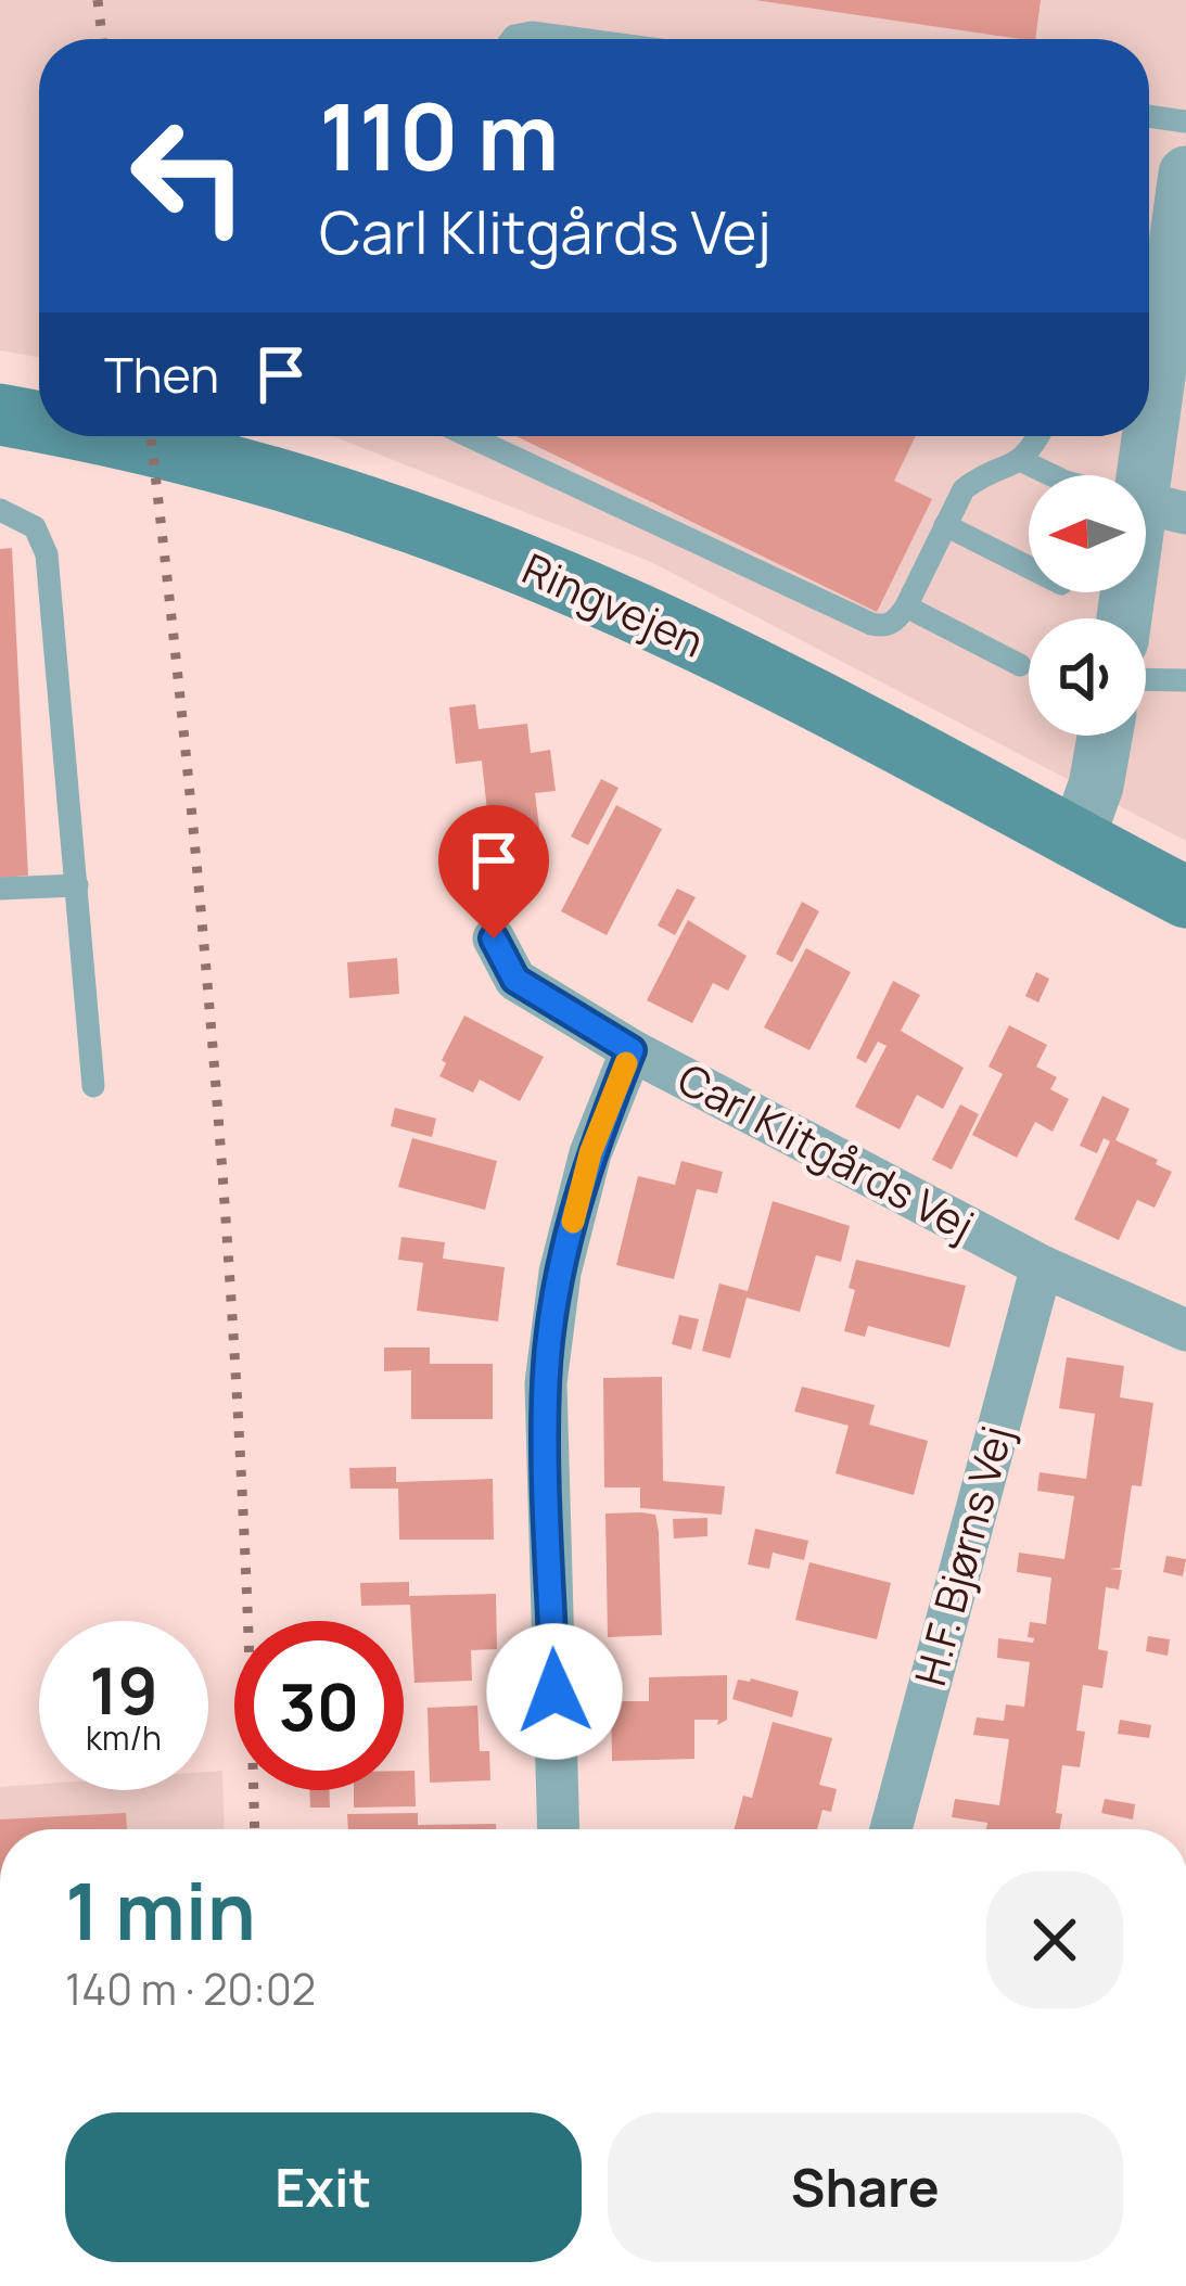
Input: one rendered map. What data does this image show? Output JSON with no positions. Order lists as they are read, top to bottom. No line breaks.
{"streets":{"main road":["Ringvejen"],"street":["Carl Klitgårds Vej","H.F. Bjørns Vej"]},"crossings":[["Carl Klitgårds Vej","H.F. Bjørns Vej"]],"north":"left","page":{"turn":["110 m","Carl Klitgårds Vej"],"then":"Then","speed":"19 km/h","limit":"30","heading":["1 min","140 m · 20:02"],"buttons":["Exit","Share"]}}
